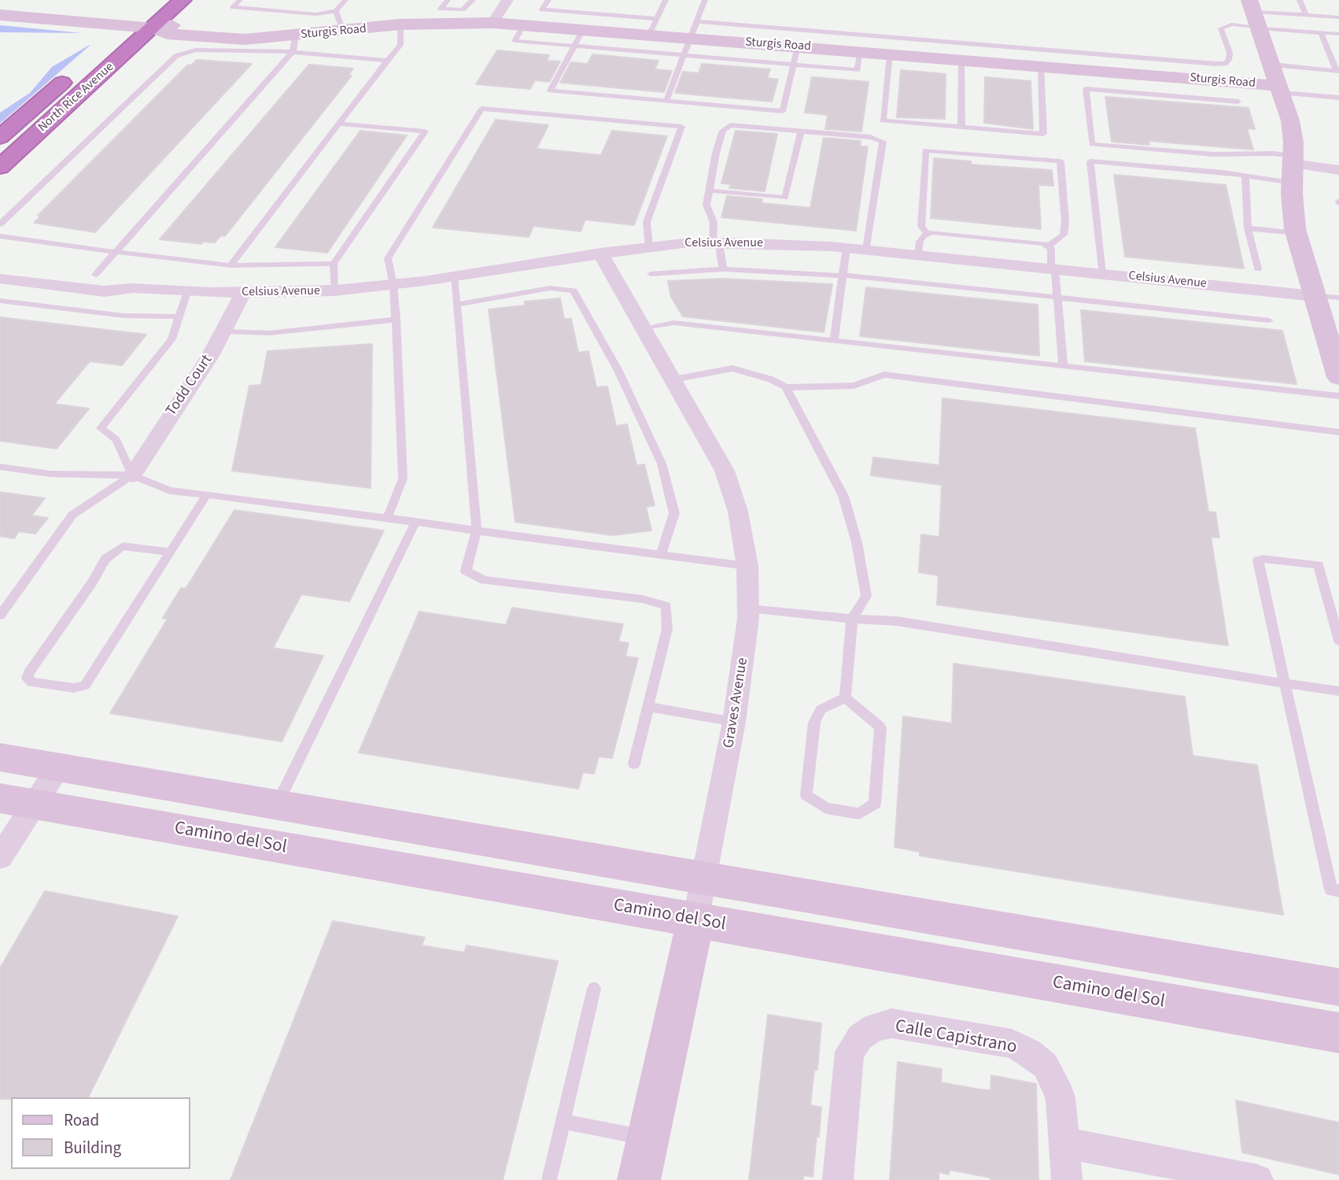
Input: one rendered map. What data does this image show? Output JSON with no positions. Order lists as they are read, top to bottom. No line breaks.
{"streets":{"highway":["North Rice Avenue"],"street":["Sturgis Road","Celsius Avenue","Todd Court","Graves Avenue","Camino del Sol","Calle Capistrano"]},"crossings":[["Sturgis Road","North Rice Avenue"],["Celsius Avenue","Todd Court"],["Celsius Avenue","Graves Avenue"],["Graves Avenue","Camino del Sol"]],"legend":["Road","Building"]}
